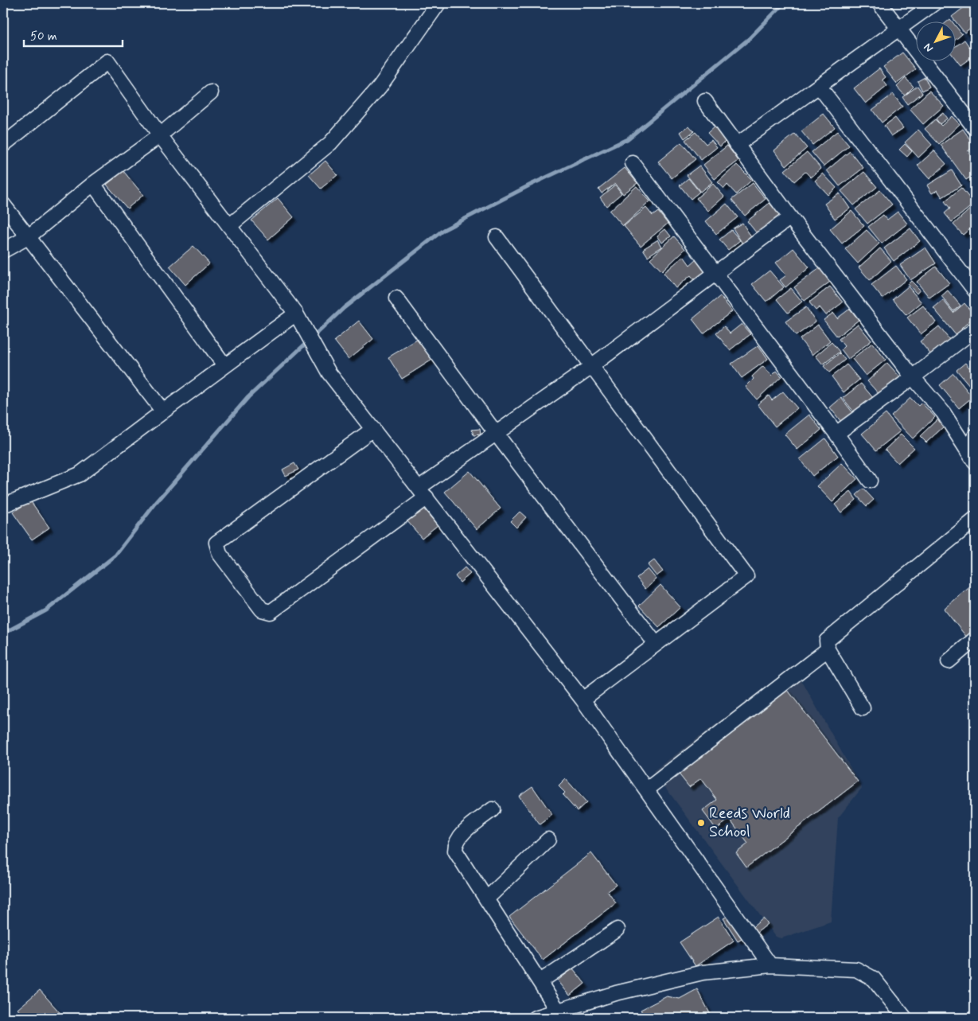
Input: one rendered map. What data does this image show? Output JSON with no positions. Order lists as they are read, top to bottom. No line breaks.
{"places":["Reeds World School"],"scale_bar":"50 m","north":"bottom left"}
